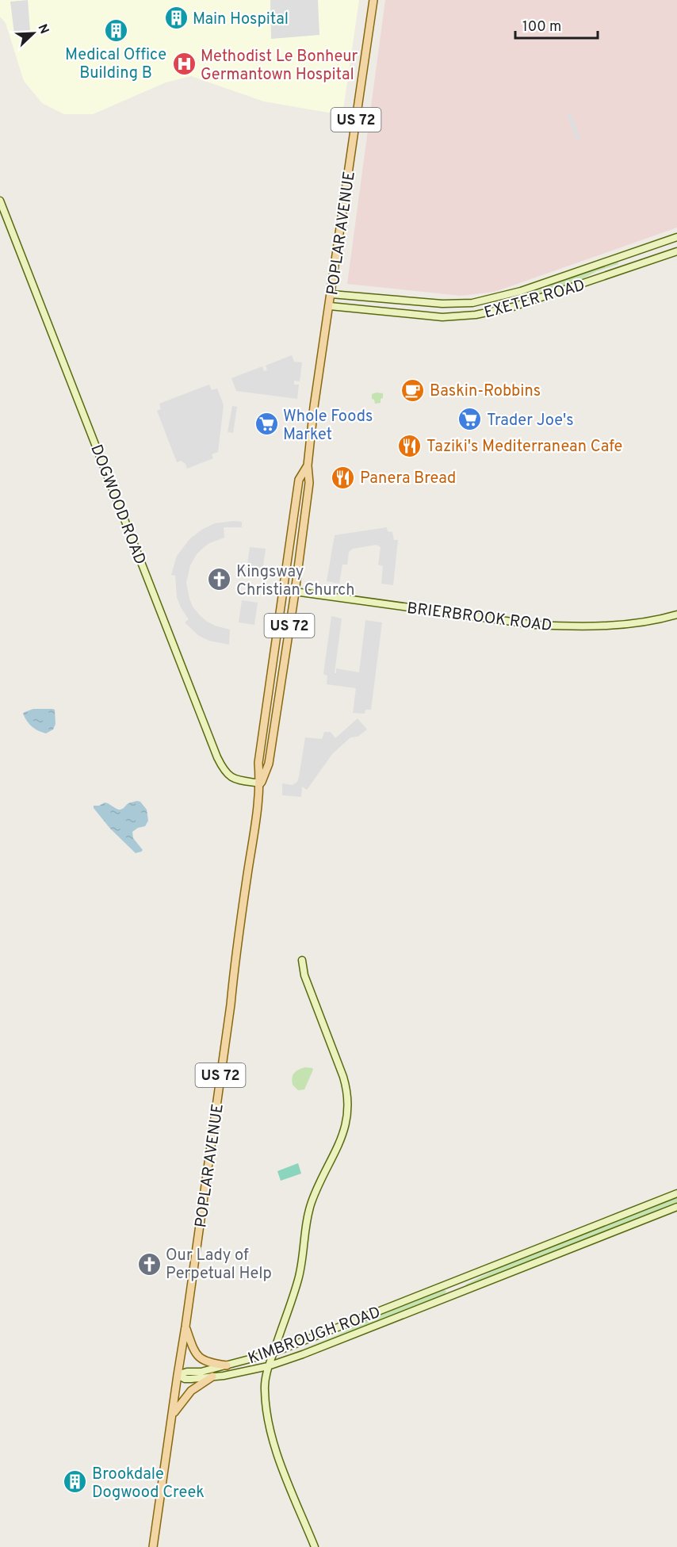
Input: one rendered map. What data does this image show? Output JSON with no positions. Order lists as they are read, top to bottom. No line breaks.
{"streets":{"main road":["US 72","POPLAR AVENUE"],"street":["EXETER ROAD","DOGWOOD ROAD","BRIERBROOK ROAD","KIMBROUGH ROAD"]},"crossings":[["POPLAR AVENUE","EXETER ROAD"],["POPLAR AVENUE","DOGWOOD ROAD"],["POPLAR AVENUE","BRIERBROOK ROAD"],["POPLAR AVENUE","KIMBROUGH ROAD"]],"places":{"building":["Main Hospital","Medical Office Building B","Brookdale Dogwood Creek"],"hospital":["Methodist Le Bonheur Germantown Hospital"],"cafe":["Baskin-Robbins"],"supermarket":["Trader Joe's","Whole Foods Market"],"restaurant":["Taziki's Mediterranean Cafe","Panera Bread"],"church":["Kingsway Christian Church","Our Lady of Perpetual Help"]},"scale_bar":"100 m","north":"top right"}
